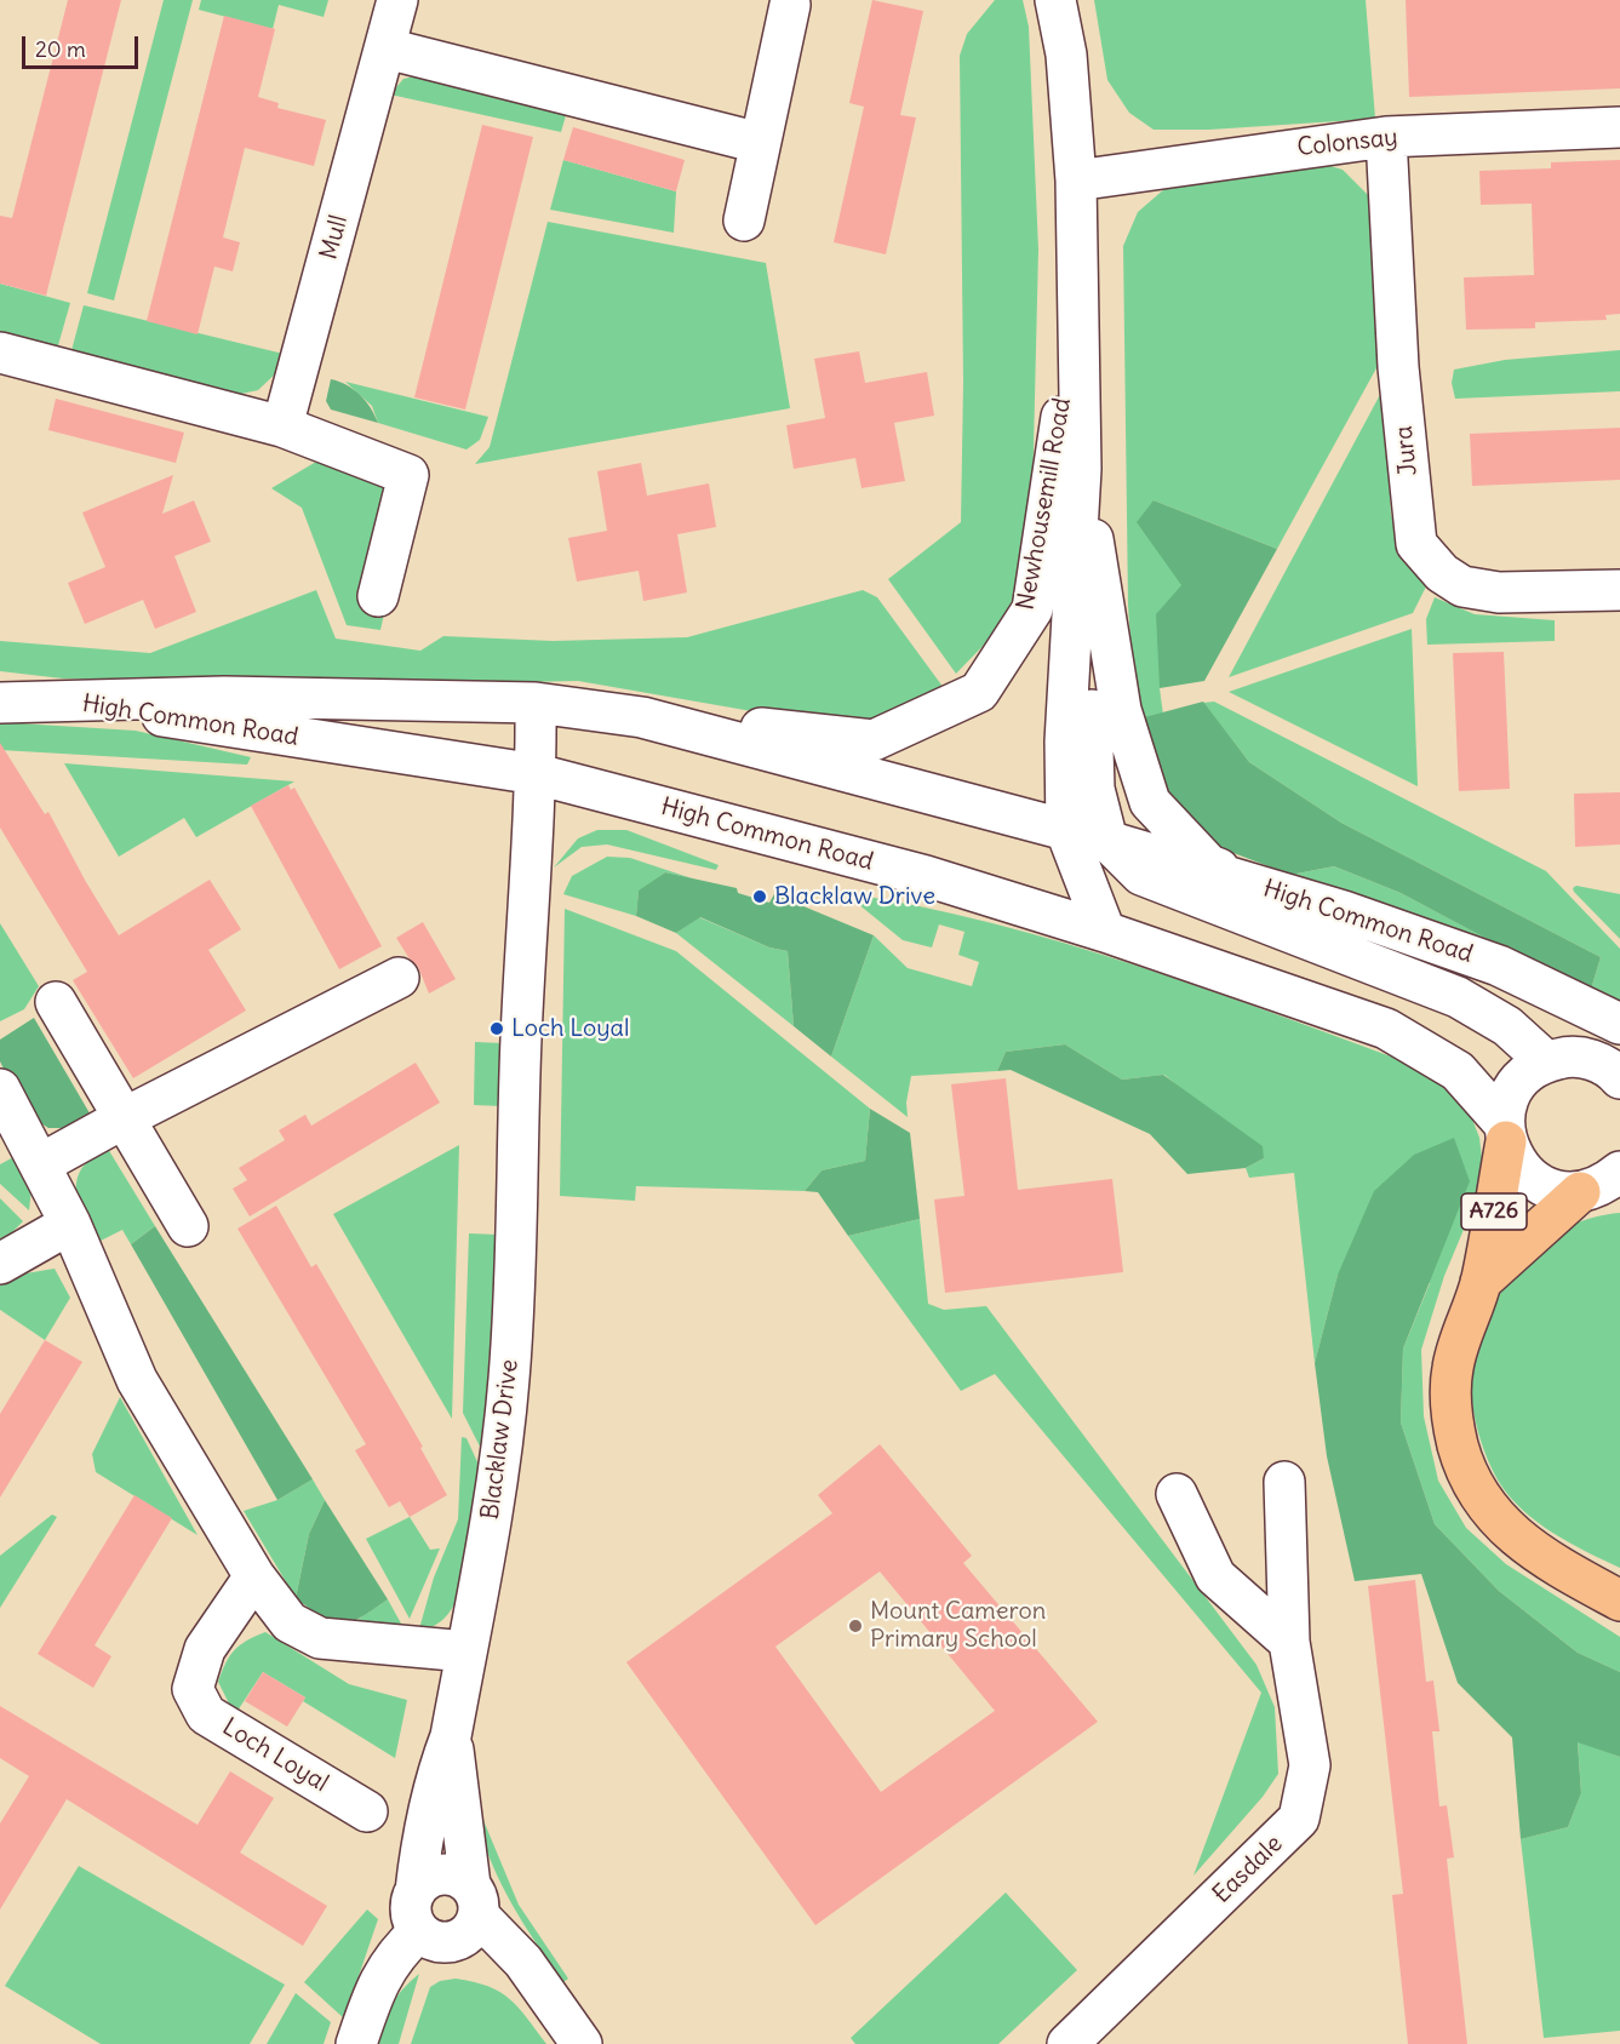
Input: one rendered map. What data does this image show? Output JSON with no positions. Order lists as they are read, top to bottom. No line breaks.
{"streets":{"main road":["A726"],"street":["Colonsay","Mull","Jura","Newhousemill Road","High Common Road","Blacklaw Drive","Loch Loyal","Easdale"]},"crossings":[["Colonsay","Jura"],["Colonsay","Newhousemill Road"],["Newhousemill Road","High Common Road"],["High Common Road","A726"],["High Common Road","Blacklaw Drive"]],"places":["Blacklaw Drive","Loch Loyal","Mount Cameron Primary School"],"scale_bar":"20 m"}
